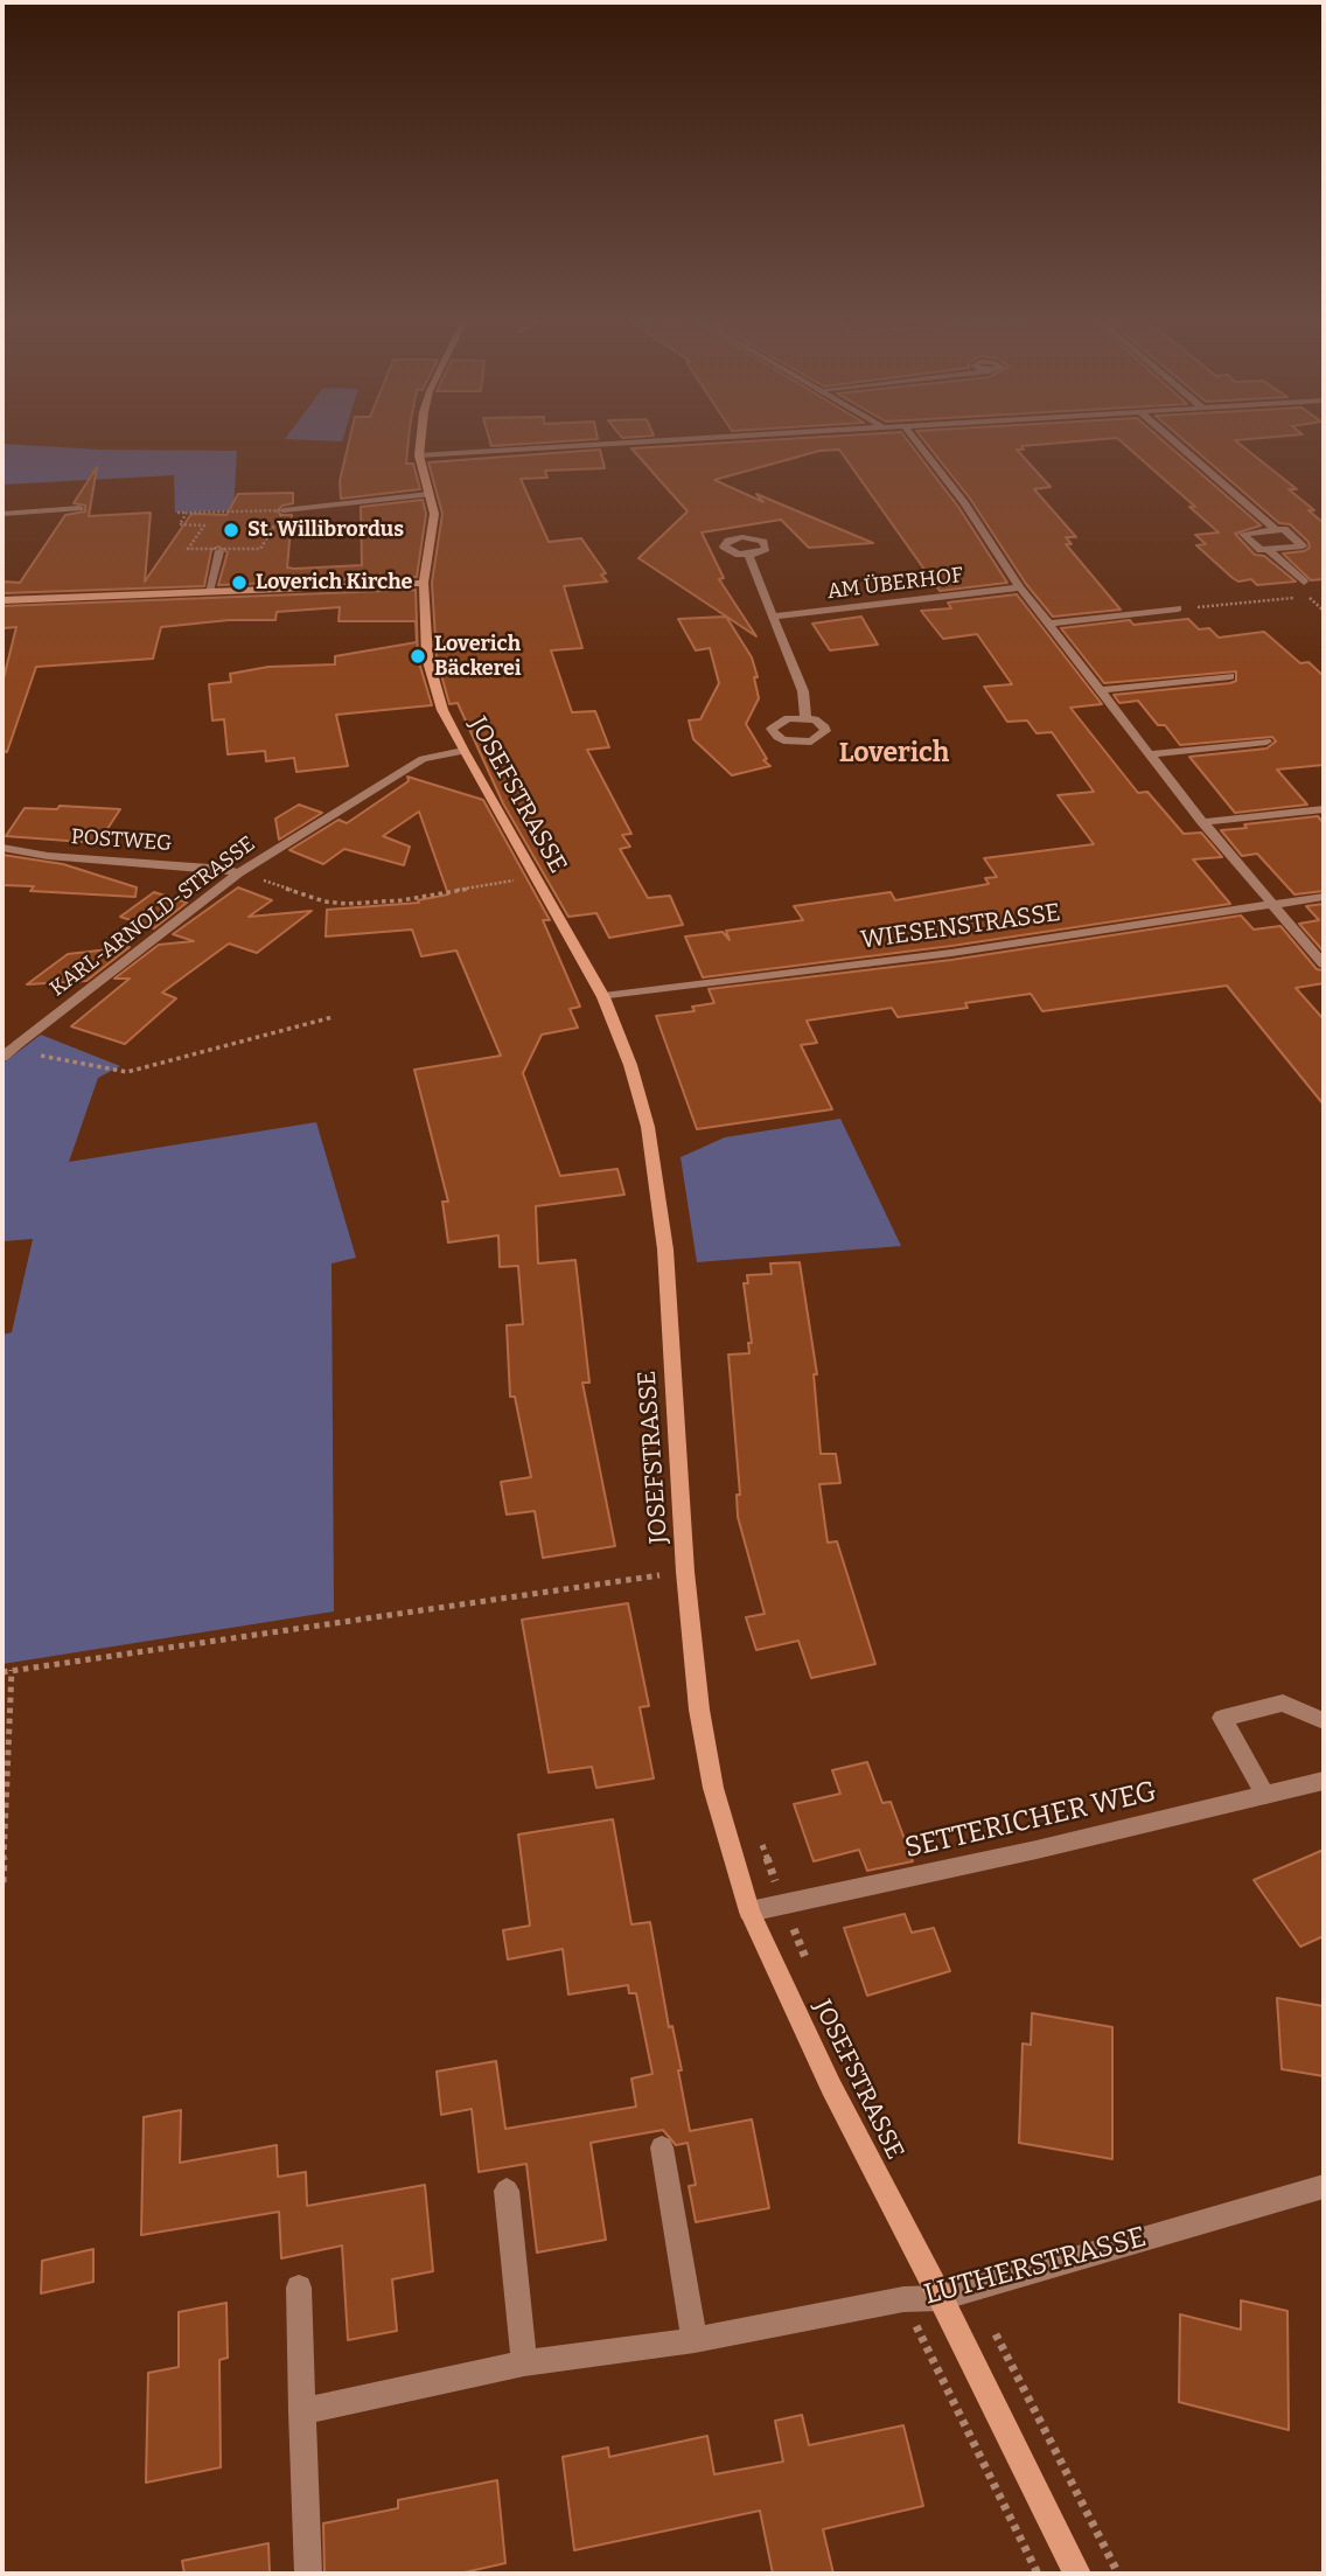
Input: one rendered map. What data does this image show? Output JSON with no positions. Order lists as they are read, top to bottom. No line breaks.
{"streets":{"street":["AM ÜBERHOF","JOSEFSTRASSE","POSTWEG","KARL-ARNOLD-STRASSE","WIESENSTRASSE","SETTERICHER WEG","LUTHERSTRASSE"]},"crossings":[["JOSEFSTRASSE","KARL-ARNOLD-STRASSE"],["JOSEFSTRASSE","WIESENSTRASSE"],["JOSEFSTRASSE","SETTERICHER WEG"],["JOSEFSTRASSE","LUTHERSTRASSE"],["POSTWEG","KARL-ARNOLD-STRASSE"]],"districts":["Loverich"],"places":["St. Willibrordus","Loverich Kirche","Loverich Bäckerei"]}
